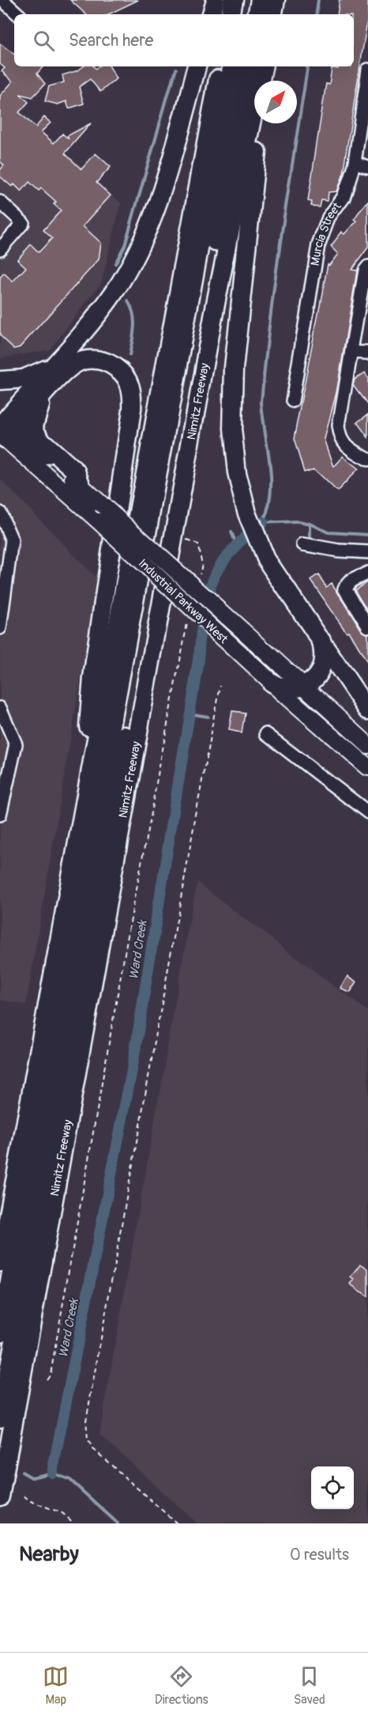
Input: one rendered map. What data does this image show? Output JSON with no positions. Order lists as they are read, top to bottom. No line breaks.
{"streets":{"highway":["Nimitz Freeway"],"main road":["Industrial Parkway West"],"street":["Murcia Street"]},"water":["Ward Creek"],"north":"top right","page":{"search":"Search here","heading":["Nearby","0 results"],"nav":["Map","Directions","Saved"]}}
